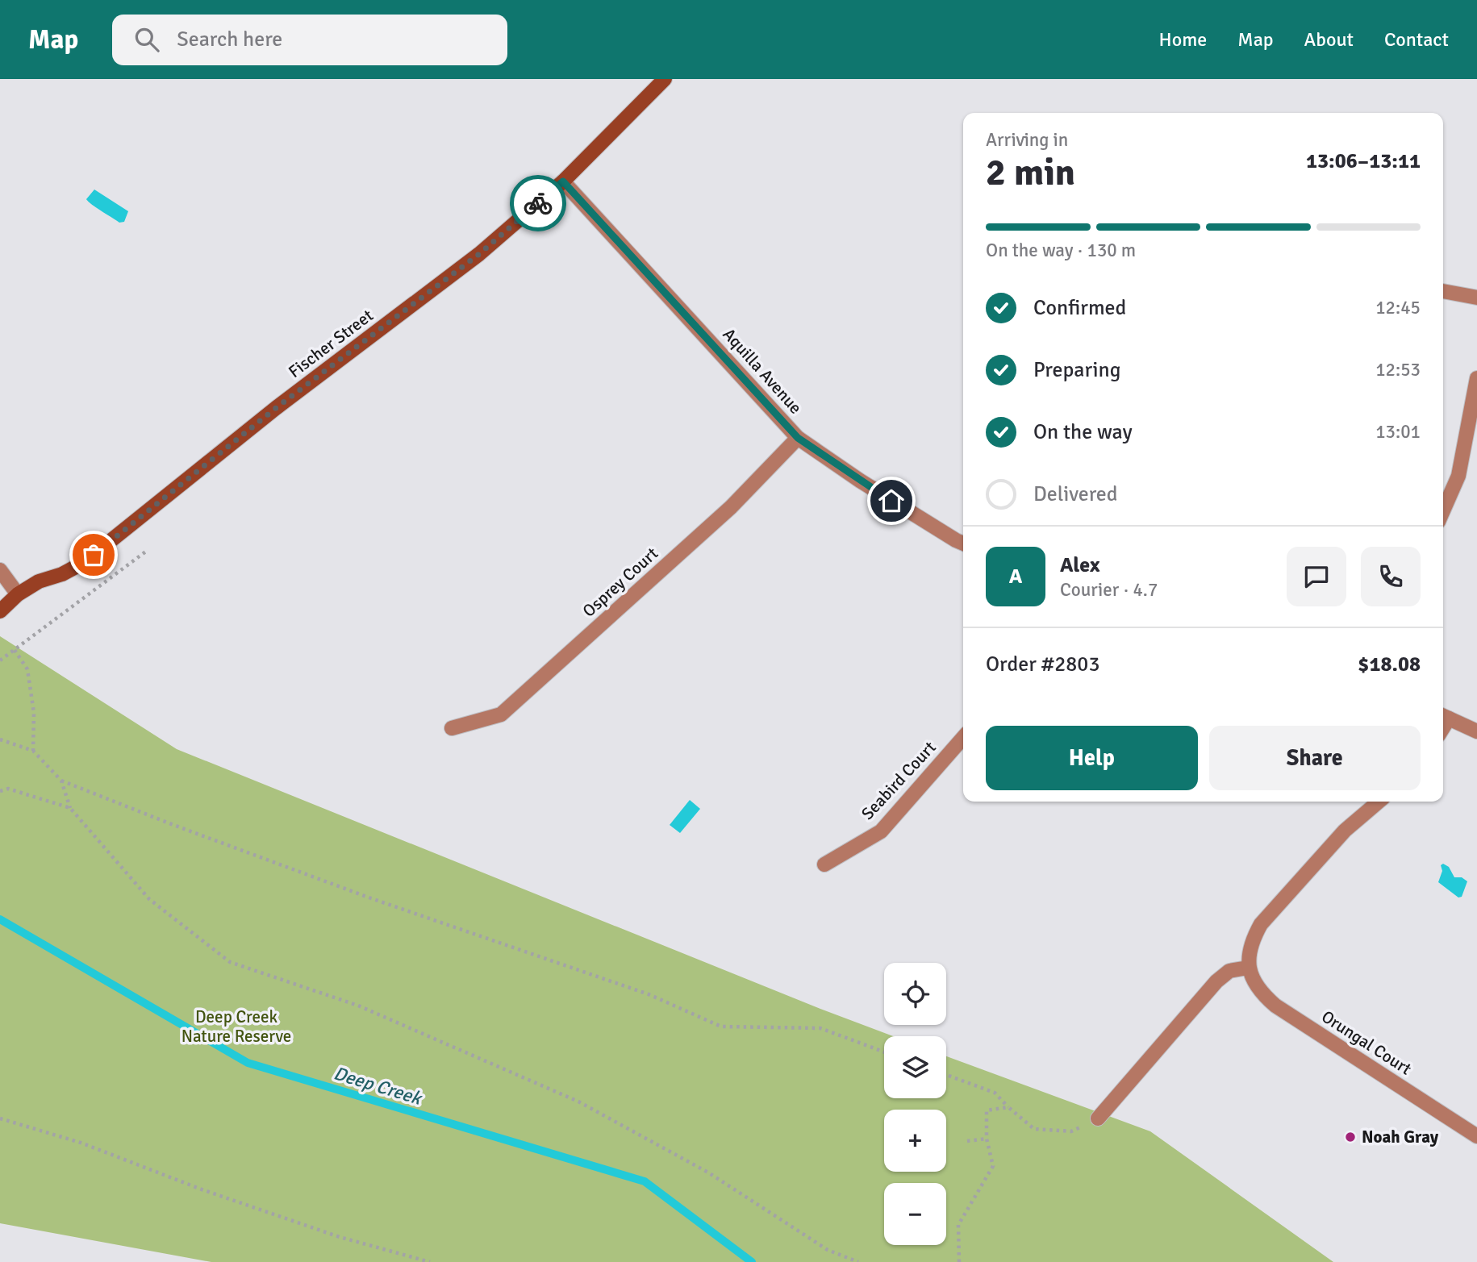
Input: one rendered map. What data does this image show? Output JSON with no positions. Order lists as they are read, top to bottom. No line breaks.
{"streets":{"street":["Fischer Street","Aquilla Avenue","Osprey Court","Seabird Court","Orungal Court"]},"crossings":[["Fischer Street","Aquilla Avenue"],["Aquilla Avenue","Osprey Court"]],"water":["Deep Creek"],"parks":["Deep Creek Nature Reserve"],"places":["Noah Gray"],"page":{"header":"Map","search":"Search here","nav":["Home","Map","About","Contact"],"heading":["2 min","Arriving in","13:06–13:11"],"panel":["Alex","Courier · 4.7","Order #2803","$18.08"],"bar":"On the way · 130 m","list":[["Confirmed","12:45"],["Preparing","12:53"],["On the way","13:01"],"Delivered"],"round":"A","buttons":["Help","Share"],"map_buttons":["+","−"]}}
